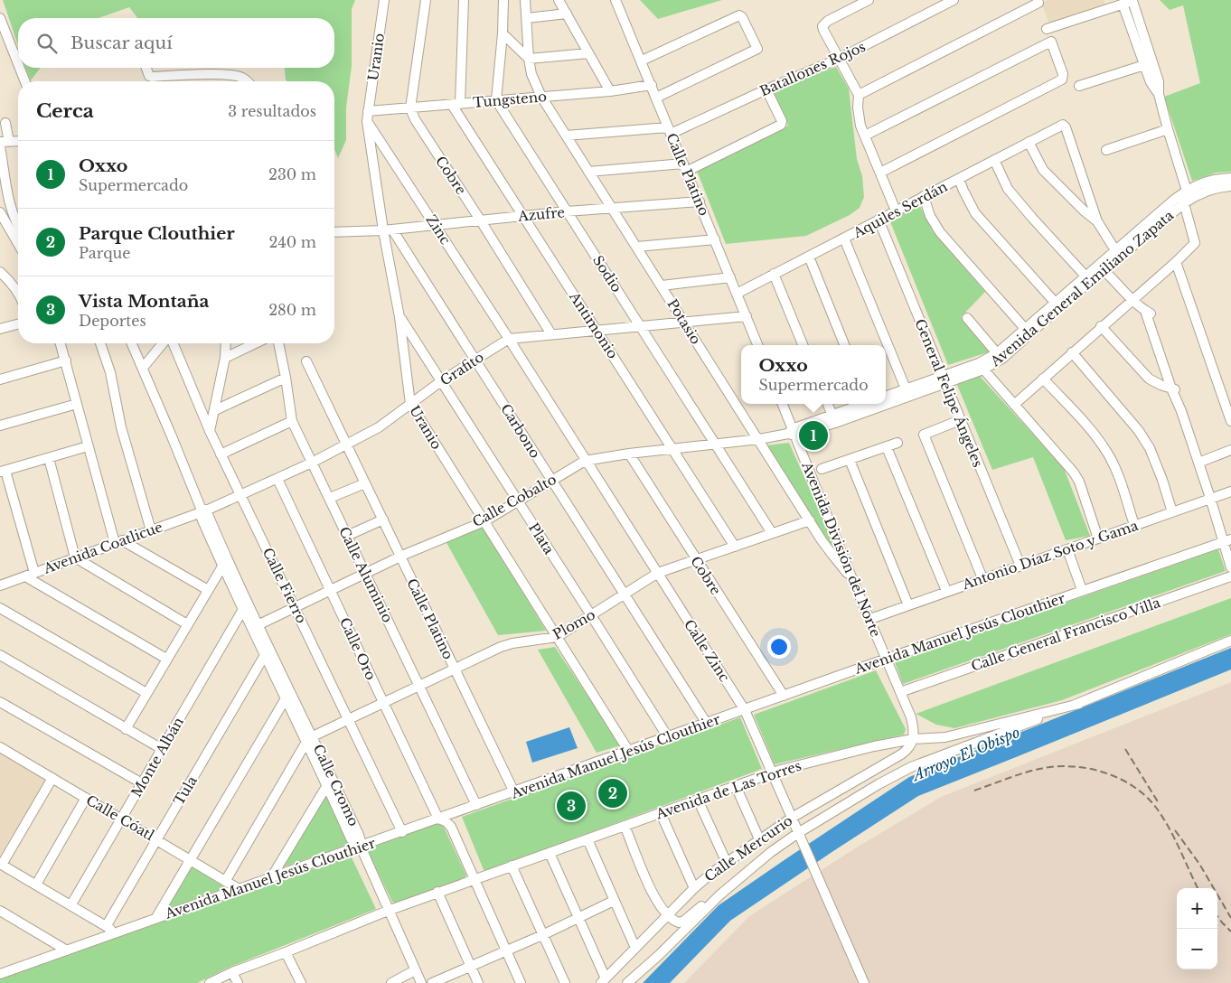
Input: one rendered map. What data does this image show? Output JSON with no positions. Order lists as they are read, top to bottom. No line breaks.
{"streets":{"street":["Uranio","Batallones Rojos","Tungsteno","Calle Platino","Cobre","Aquiles Serdán","Azufre","Zinc","Sodio","Avenida General Emiliano Zapata","Potasio","Antimonio","Grafito","General Felipe Ángeles","Carbono","Calle Cobalto","Plata","Avenida Coatlicue","Avenida División del Norte","Antonio Díaz Soto y Gama","Calle Aluminio","Calle Fierro","Plomo","Avenida Manuel Jesús Clouthier","Calle General Francisco Villa","Calle Oro","Calle Zinc","Monte Albán","Calle Cromo","Avenida de Las Torres","Tula","Calle Cóatl","Calle Mercurio"]},"crossings":[["Uranio","Tungsteno"],["Uranio","Azufre"],["Uranio","Zinc"],["Uranio","Grafito"],["Uranio","Carbono"],["Uranio","Calle Cobalto"],["Uranio","Plata"],["Uranio","Plomo"],["Uranio","Avenida Manuel Jesús Clouthier"],["Batallones Rojos","Calle Platino"],["Tungsteno","Calle Platino"],["Tungsteno","Cobre"],["Tungsteno","Zinc"],["Tungsteno","Sodio"],["Tungsteno","Potasio"],["Tungsteno","Antimonio"],["Calle Platino","Aquiles Serdán"],["Calle Platino","Azufre"],["Calle Platino","Grafito"],["Calle Platino","Calle Cobalto"],["Calle Platino","Plomo"],["Calle Platino","Avenida Manuel Jesús Clouthier"],["Cobre","Azufre"],["Cobre","Grafito"],["Cobre","Calle Cobalto"],["Cobre","Plomo"],["Cobre","Avenida Manuel Jesús Clouthier"],["Aquiles Serdán","General Felipe Ángeles"],["Azufre","Zinc"],["Azufre","Sodio"],["Azufre","Potasio"],["Azufre","Antimonio"],["Azufre","Carbono"],["Zinc","Grafito"],["Zinc","Calle Zinc"],["Sodio","Grafito"],["Sodio","Calle Cobalto"],["Sodio","Plomo"],["Avenida General Emiliano Zapata","General Felipe Ángeles"],["Avenida General Emiliano Zapata","Calle Cobalto"],["Avenida General Emiliano Zapata","Avenida División del Norte"],["Potasio","Grafito"],["Potasio","Calle Cobalto"],["Potasio","Avenida División del Norte"],["Potasio","Plomo"],["Antimonio","Grafito"],["Antimonio","Calle Cobalto"],["Antimonio","Plomo"],["Grafito","Carbono"],["Grafito","Plata"],["Grafito","Avenida Coatlicue"],["Grafito","Calle Aluminio"],["Grafito","Calle Fierro"],["Grafito","Calle Oro"],["Grafito","Calle Zinc"],["Grafito","Calle Cromo"],["General Felipe Ángeles","Antonio Díaz Soto y Gama"],["Carbono","Calle Cobalto"],["Carbono","Plomo"],["Carbono","Avenida Manuel Jesús Clouthier"],["Calle Cobalto","Plata"],["Calle Cobalto","Avenida División del Norte"],["Calle Cobalto","Calle Aluminio"],["Calle Cobalto","Calle Fierro"],["Calle Cobalto","Calle Oro"],["Calle Cobalto","Calle Zinc"],["Calle Cobalto","Calle Cromo"],["Plata","Plomo"],["Plata","Avenida Manuel Jesús Clouthier"],["Avenida Coatlicue","Calle Cromo"],["Avenida División del Norte","Antonio Díaz Soto y Gama"],["Avenida División del Norte","Avenida Manuel Jesús Clouthier"],["Avenida División del Norte","Calle General Francisco Villa"],["Avenida División del Norte","Avenida de Las Torres"],["Avenida División del Norte","Calle Mercurio"],["Calle Aluminio","Plomo"],["Calle Aluminio","Avenida Manuel Jesús Clouthier"],["Calle Fierro","Plomo"],["Calle Fierro","Avenida Manuel Jesús Clouthier"],["Plomo","Calle Oro"],["Plomo","Calle Zinc"],["Plomo","Calle Cromo"],["Avenida Manuel Jesús Clouthier","Calle Oro"],["Avenida Manuel Jesús Clouthier","Calle Zinc"],["Avenida Manuel Jesús Clouthier","Calle Cromo"],["Avenida Manuel Jesús Clouthier","Calle Cóatl"],["Calle Zinc","Avenida de Las Torres"],["Calle Zinc","Calle Mercurio"],["Monte Albán","Calle Cromo"],["Monte Albán","Calle Cóatl"],["Calle Cromo","Tula"],["Avenida de Las Torres","Calle Mercurio"],["Tula","Calle Cóatl"]],"water":["Arroyo El Obispo"],"page":{"search":"Buscar aquí","heading":["Cerca","3 resultados"],"list":[{"mark":"1","name":"Oxxo","note":"Supermercado","value":"230 m"},{"mark":"2","name":"Parque Clouthier","note":"Parque","value":"240 m"},{"mark":"3","name":"Vista Montaña","note":"Deportes","value":"280 m"}],"popup":["Oxxo","Supermercado"],"pins":["1","2","3"],"map_buttons":["+","−"]}}
